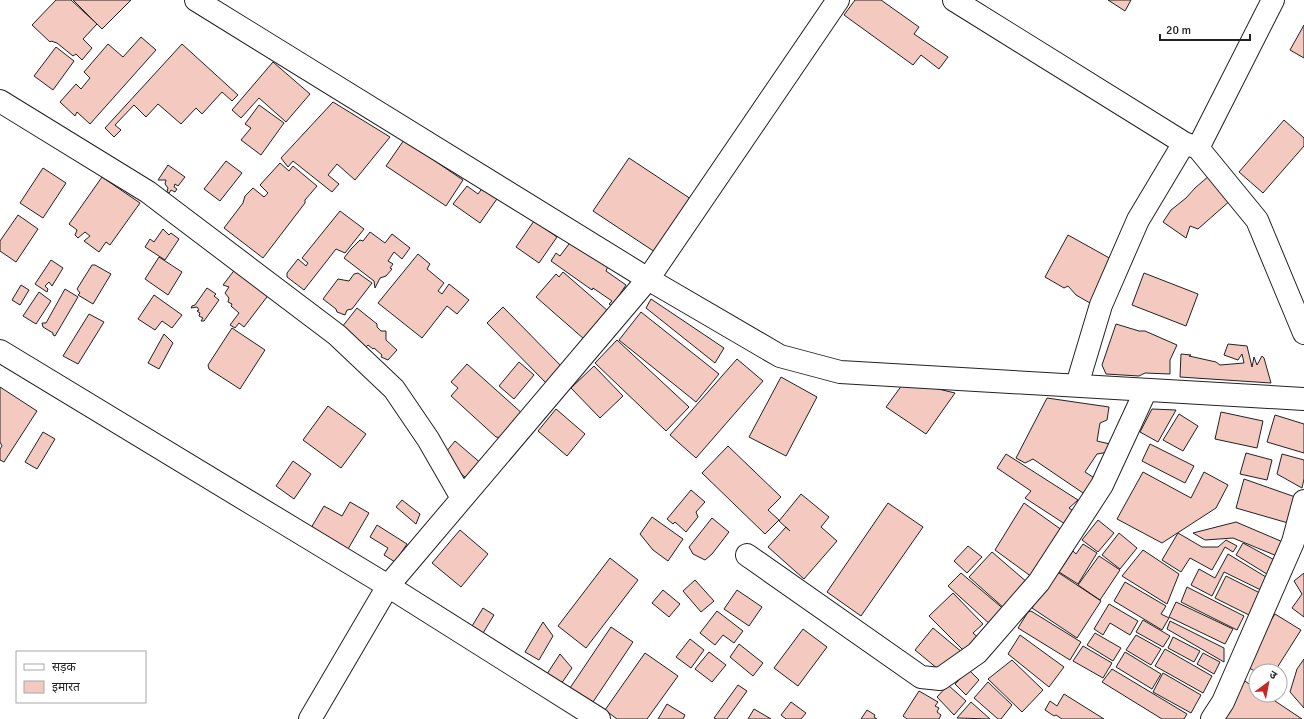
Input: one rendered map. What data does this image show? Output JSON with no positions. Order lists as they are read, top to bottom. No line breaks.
{"legend":["सड़क","इमारत"],"scale_bar":"20 m","north":"top right"}
